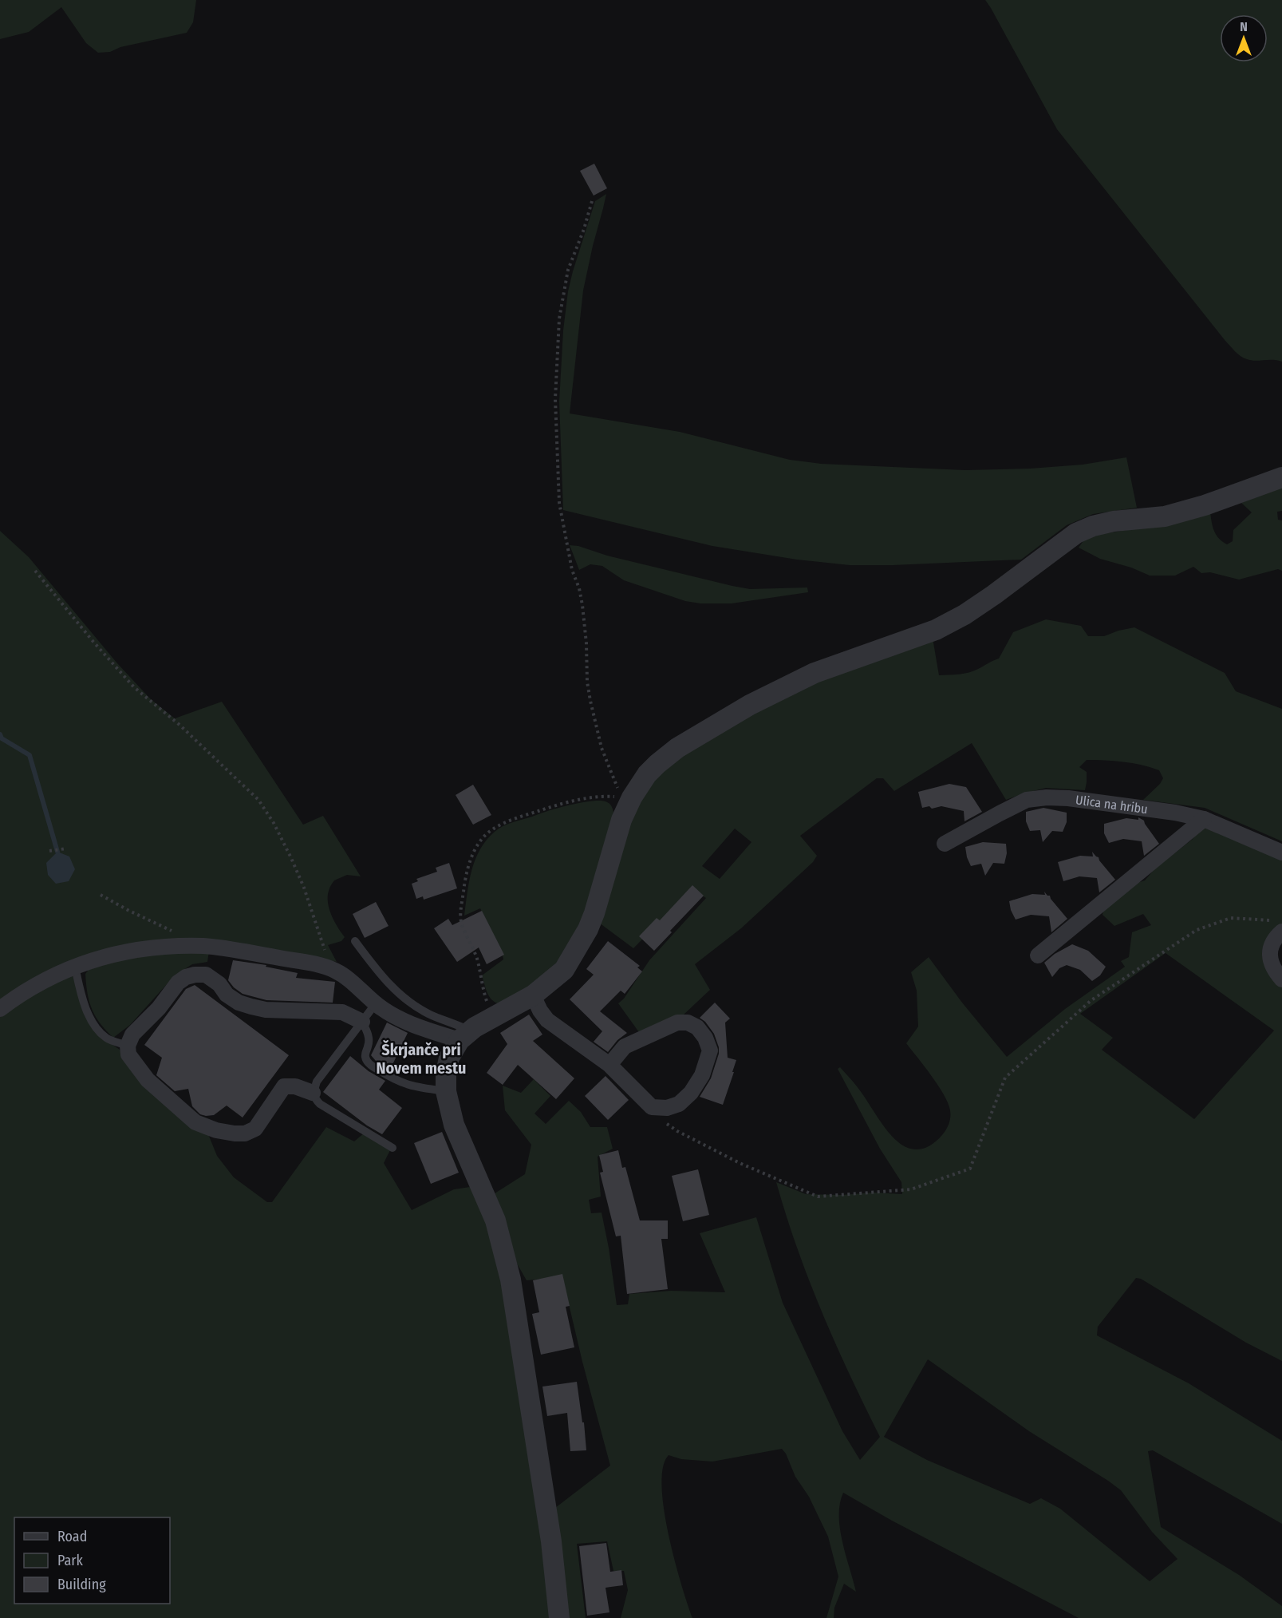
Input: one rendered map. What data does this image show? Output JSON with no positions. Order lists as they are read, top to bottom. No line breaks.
{"streets":{"street":["Ulica na hribu"]},"districts":["Škrjanče pri Novem mestu"],"legend":["Road","Park","Building"],"north":"top"}
